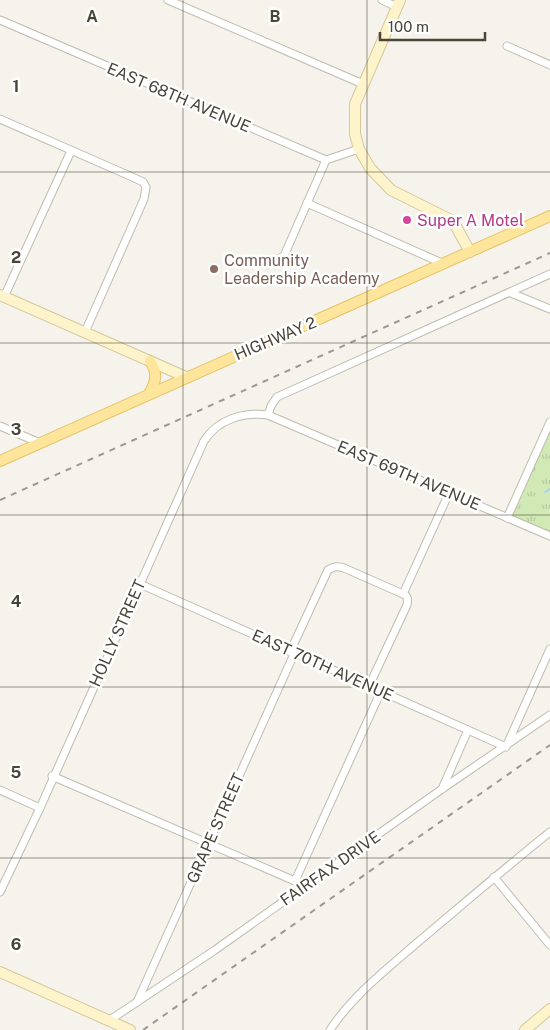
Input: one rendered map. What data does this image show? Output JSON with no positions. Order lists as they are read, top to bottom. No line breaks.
{"streets":{"main road":["HIGHWAY 2"],"street":["EAST 68TH AVENUE","EAST 69TH AVENUE","HOLLY STREET","EAST 70TH AVENUE","GRAPE STREET","FAIRFAX DRIVE"]},"crossings":[["EAST 69TH AVENUE","HOLLY STREET"],["HOLLY STREET","EAST 70TH AVENUE"],["EAST 70TH AVENUE","GRAPE STREET"],["EAST 70TH AVENUE","FAIRFAX DRIVE"],["GRAPE STREET","FAIRFAX DRIVE"]],"places":["Super A Motel","Community Leadership Academy"],"scale_bar":"100 m","grid":{"columns":["A","B"],"rows":["1","2","3","4","5","6"]}}
